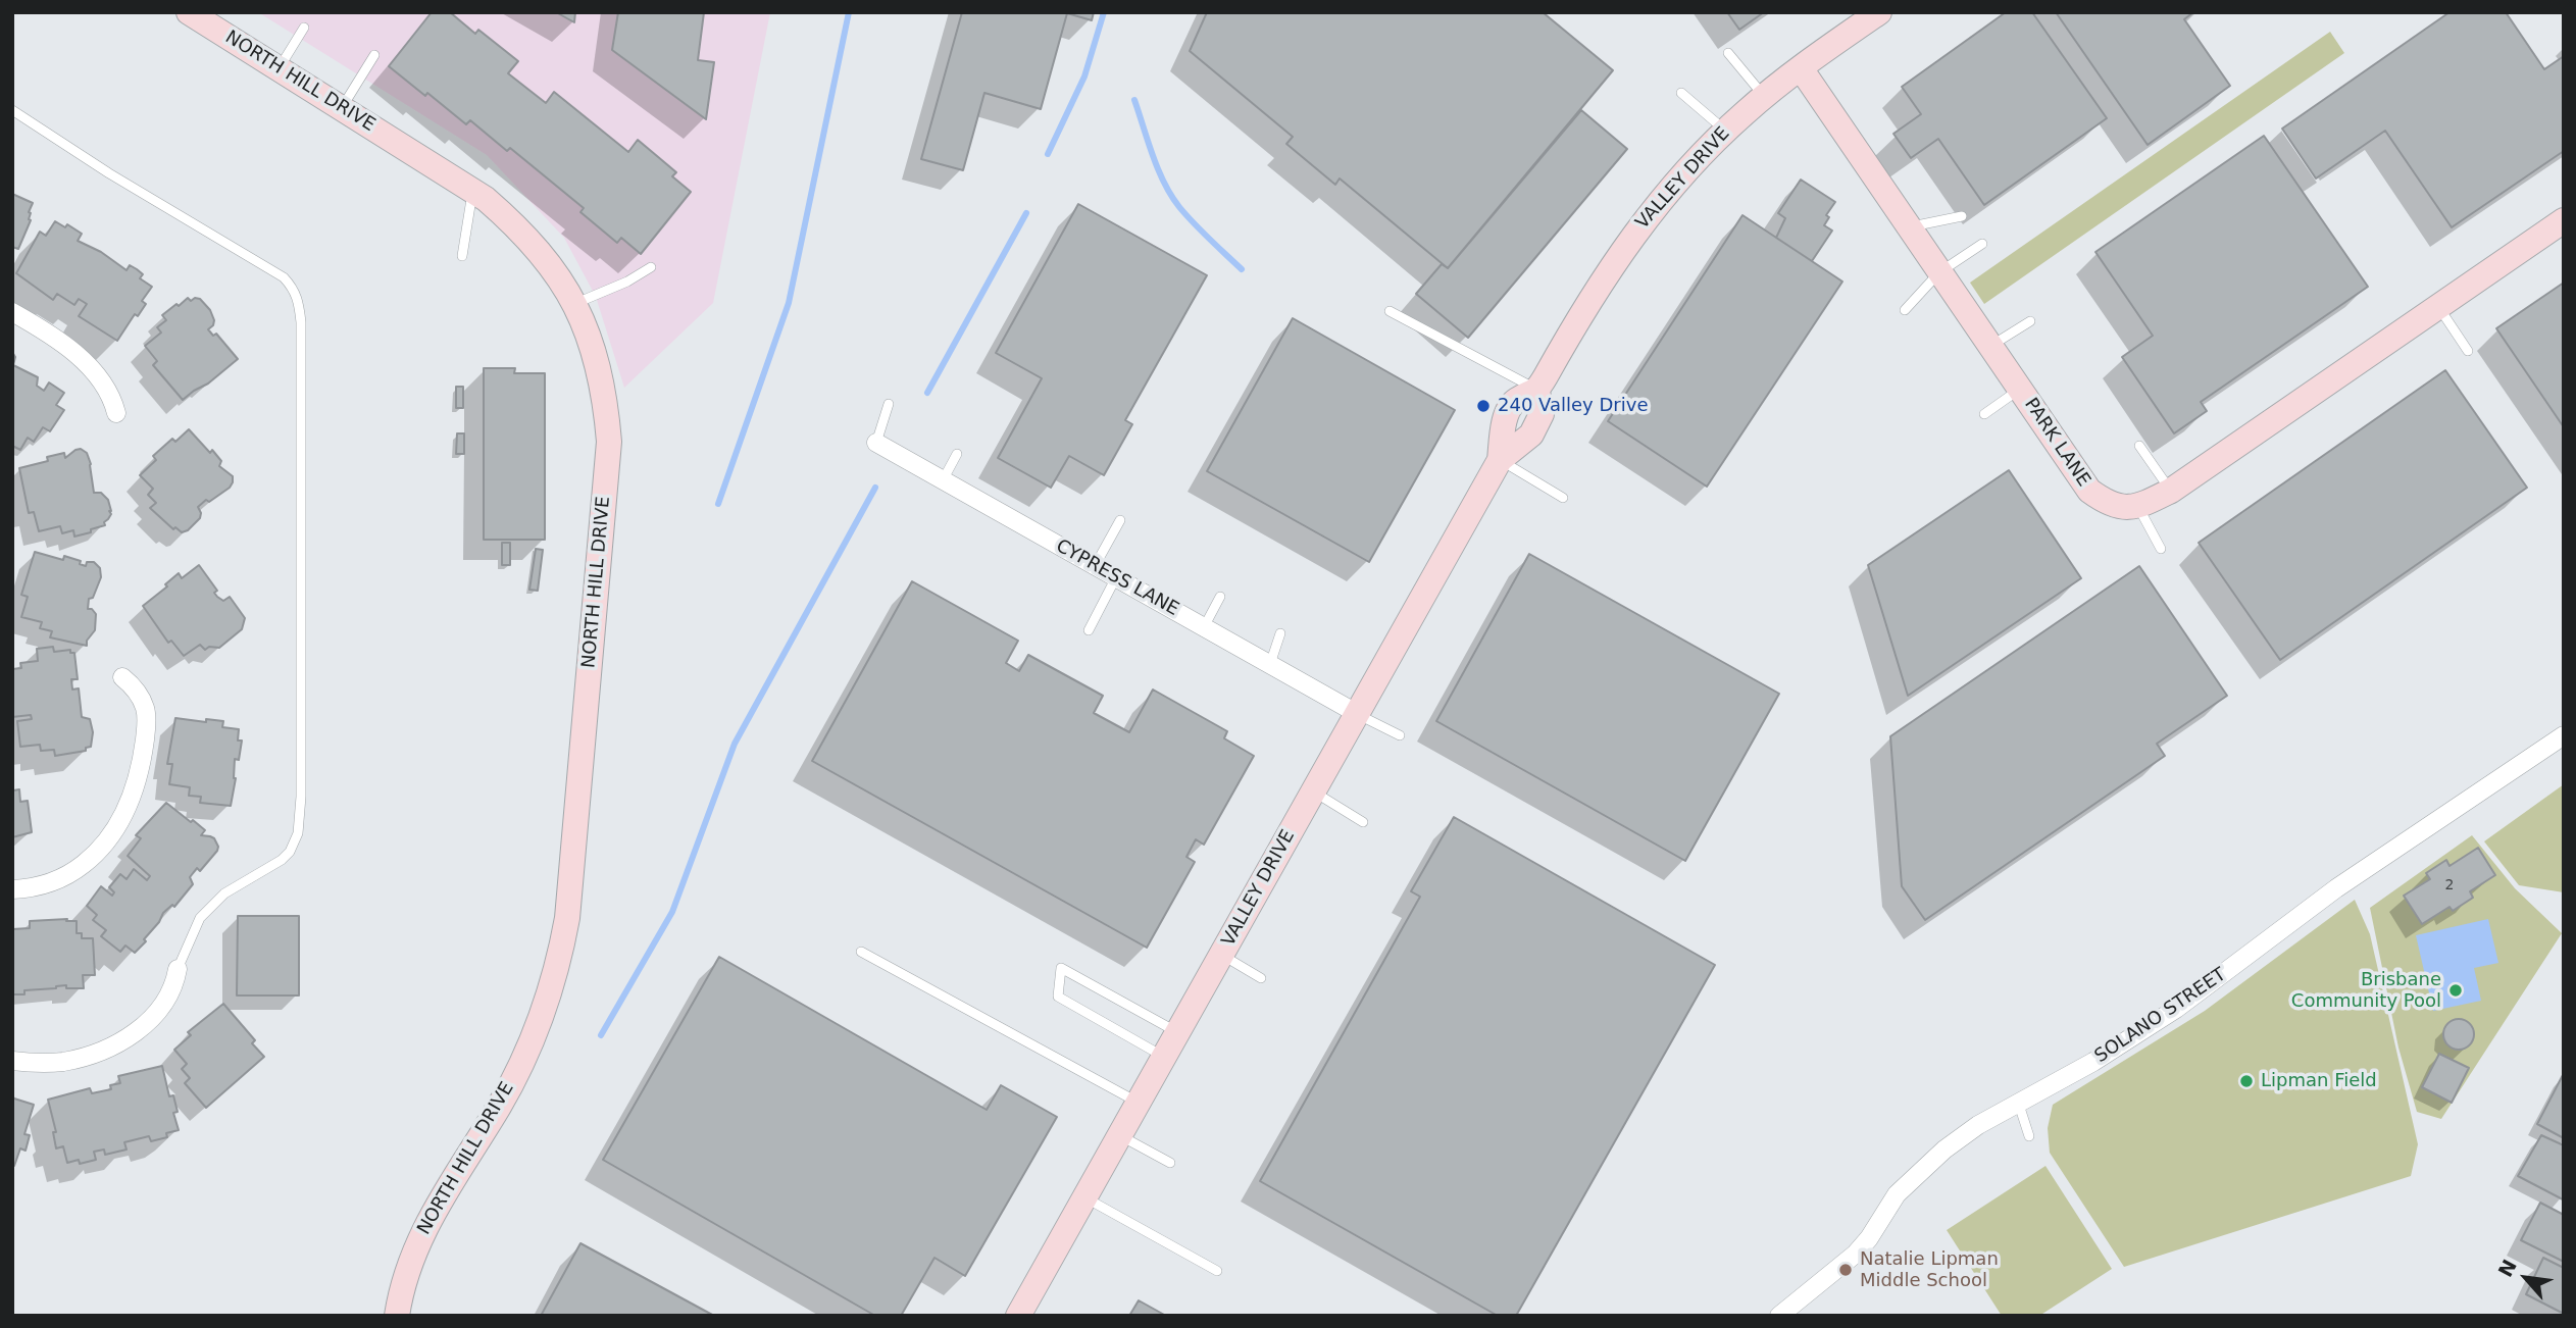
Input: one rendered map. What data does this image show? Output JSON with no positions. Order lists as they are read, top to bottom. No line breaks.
{"streets":{"street":["NORTH HILL DRIVE","VALLEY DRIVE","PARK LANE","CYPRESS LANE","SOLANO STREET"]},"crossings":[["VALLEY DRIVE","PARK LANE"],["VALLEY DRIVE","CYPRESS LANE"]],"places":["240 Valley Drive","Brisbane Community Pool","Lipman Field","Natalie Lipman Middle School"],"house_numbers":["2"],"north":"top left"}
